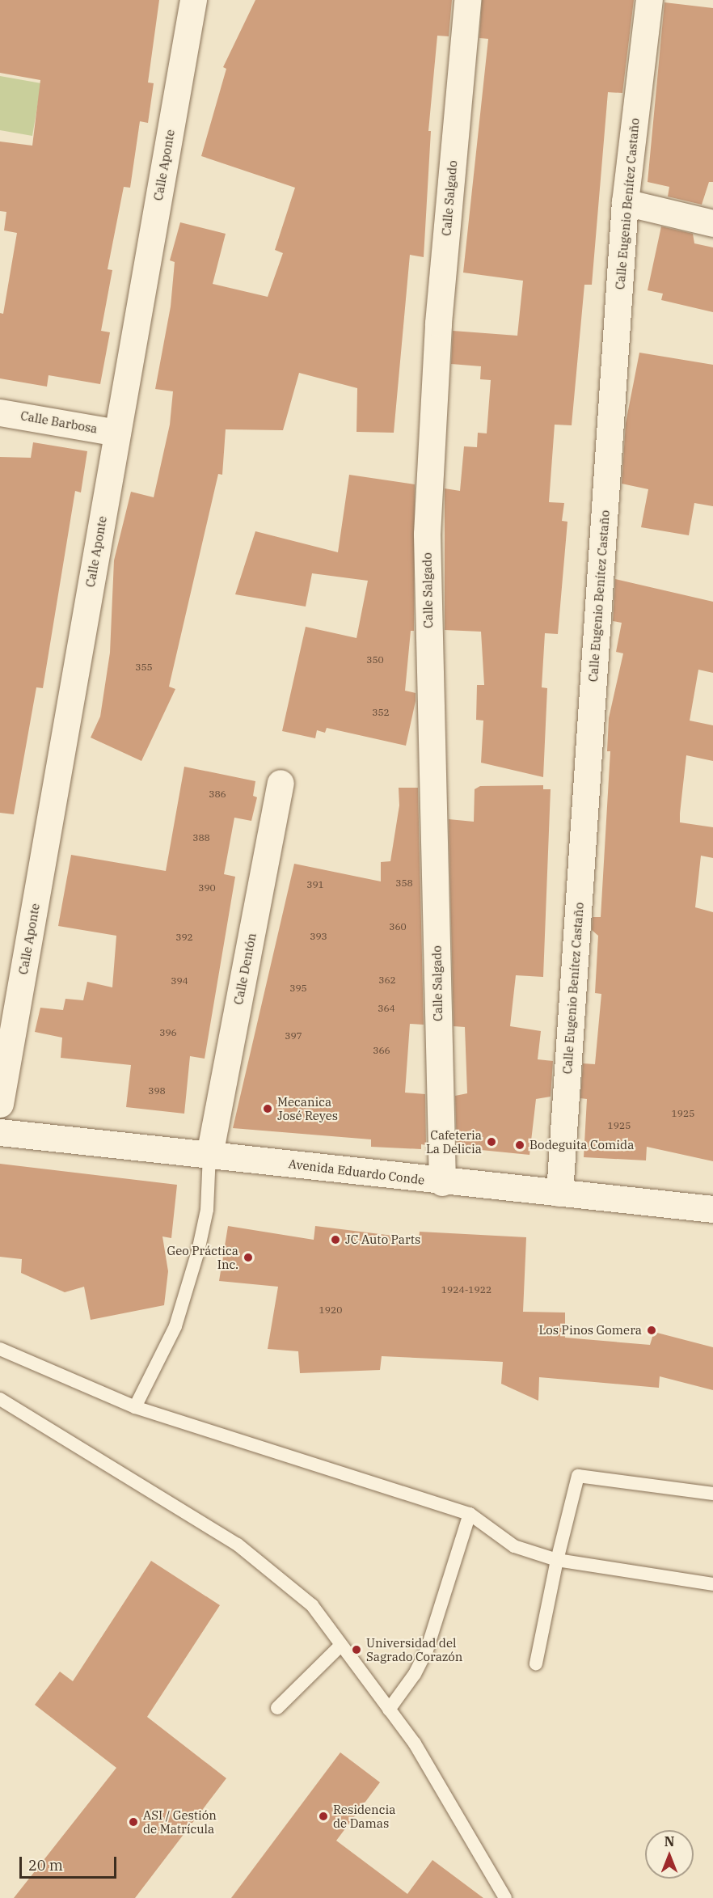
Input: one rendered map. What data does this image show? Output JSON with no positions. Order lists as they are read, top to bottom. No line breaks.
{"streets":{"street":["Calle Aponte","Calle Salgado","Calle Eugenio Benítez Castaño","Calle Barbosa","Calle Dentón","Avenida Eduardo Conde"]},"crossings":[["Calle Aponte","Calle Barbosa"],["Calle Salgado","Avenida Eduardo Conde"],["Calle Eugenio Benítez Castaño","Avenida Eduardo Conde"],["Calle Dentón","Avenida Eduardo Conde"]],"places":["Mecanica José Reyes","Cafeteria La Delicia","Bodeguita Comida","JC Auto Parts","Geo Práctica Inc.","Los Pinos Gomera","Universidad del Sagrado Corazón","Residencia de Damas","ASI / Gestión de Matrícula"],"house_numbers":["350","355","352","386","388","358","391","390","360","393","392","362","394","395","364","396","397","366","398","1925","1925","1924-1922","1920"],"scale_bar":"20 m","north":"top"}
